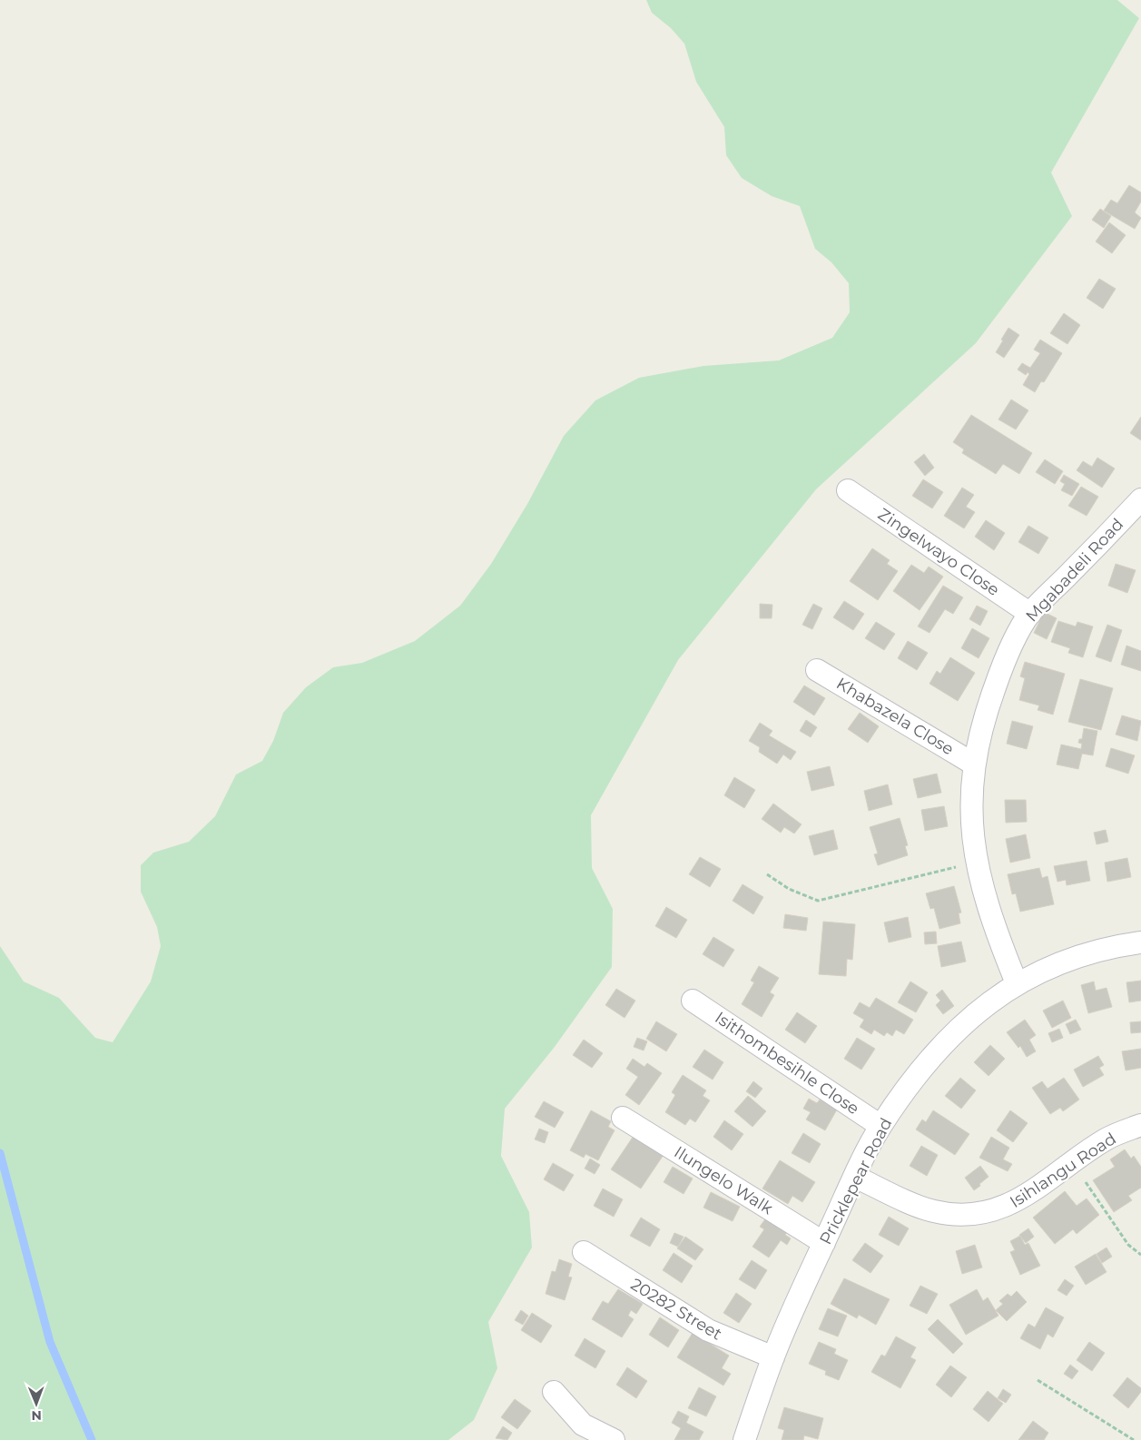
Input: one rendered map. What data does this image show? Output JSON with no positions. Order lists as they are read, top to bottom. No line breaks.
{"streets":{"street":["Zingelwayo Close","Mgabadeli Road","Khabazela Close","Isithombesihle Close","Isihlangu Road","Ilungelo Walk","Pricklepear Road","20282 Street"]},"crossings":[["Zingelwayo Close","Mgabadeli Road"],["Mgabadeli Road","Khabazela Close"],["Mgabadeli Road","Pricklepear Road"],["Isithombesihle Close","Pricklepear Road"],["Isihlangu Road","Pricklepear Road"],["Ilungelo Walk","Pricklepear Road"],["Pricklepear Road","20282 Street"]],"north":"bottom"}
